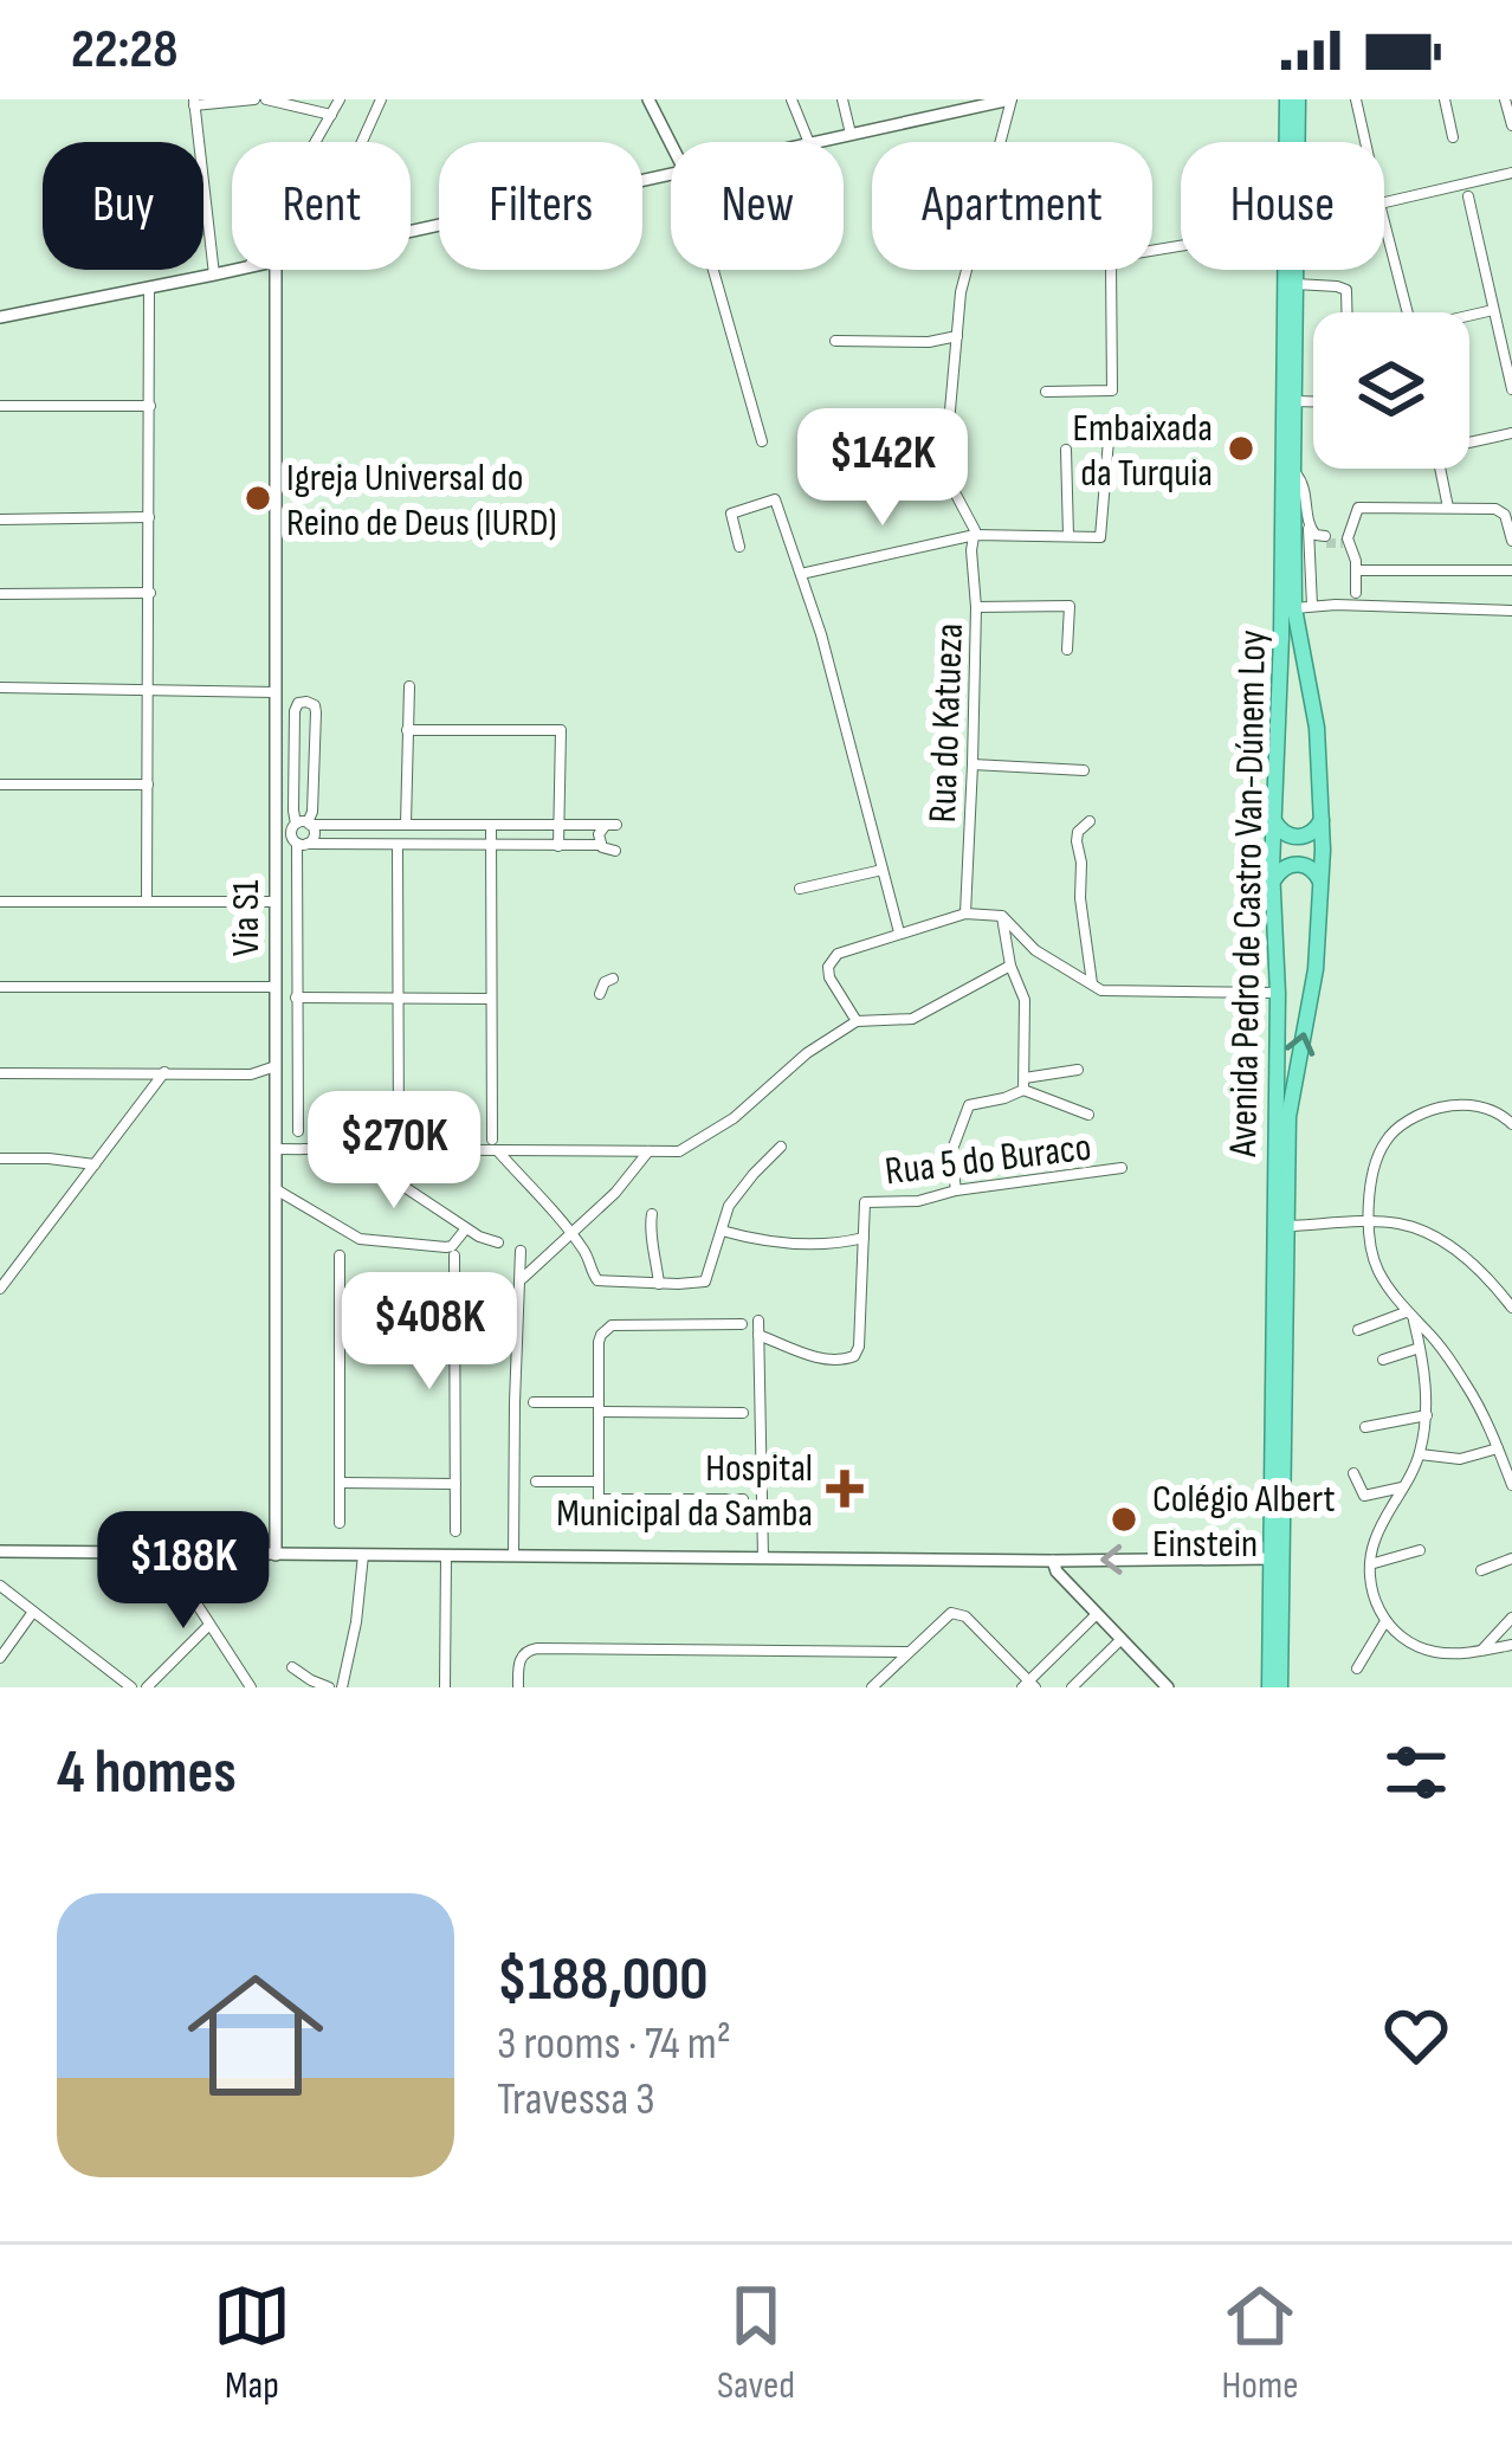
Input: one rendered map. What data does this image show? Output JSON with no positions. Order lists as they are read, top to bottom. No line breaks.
{"streets":{"highway":["Avenida Pedro de Castro Van-Dúnem Loy"],"street":["Rua do Katueza","Via S1","Rua 5 do Buraco"]},"places":{"other":["Embaixada da Turquia","Igreja Universal do Reino de Deus (IURD)","Colégio Albert Einstein"],"health":["Hospital Municipal da Samba"]},"page":{"status":"22:28","chip":["Buy","Rent","Filters","New","Apartment","House"],"price":["$142K","$270K","$408K","$188K"],"heading":"4 homes","list":[{"name":"$188,000","note":"3 rooms · 74 m² · Travessa 3"}],"tabs":["Map","Saved","Home"]}}
